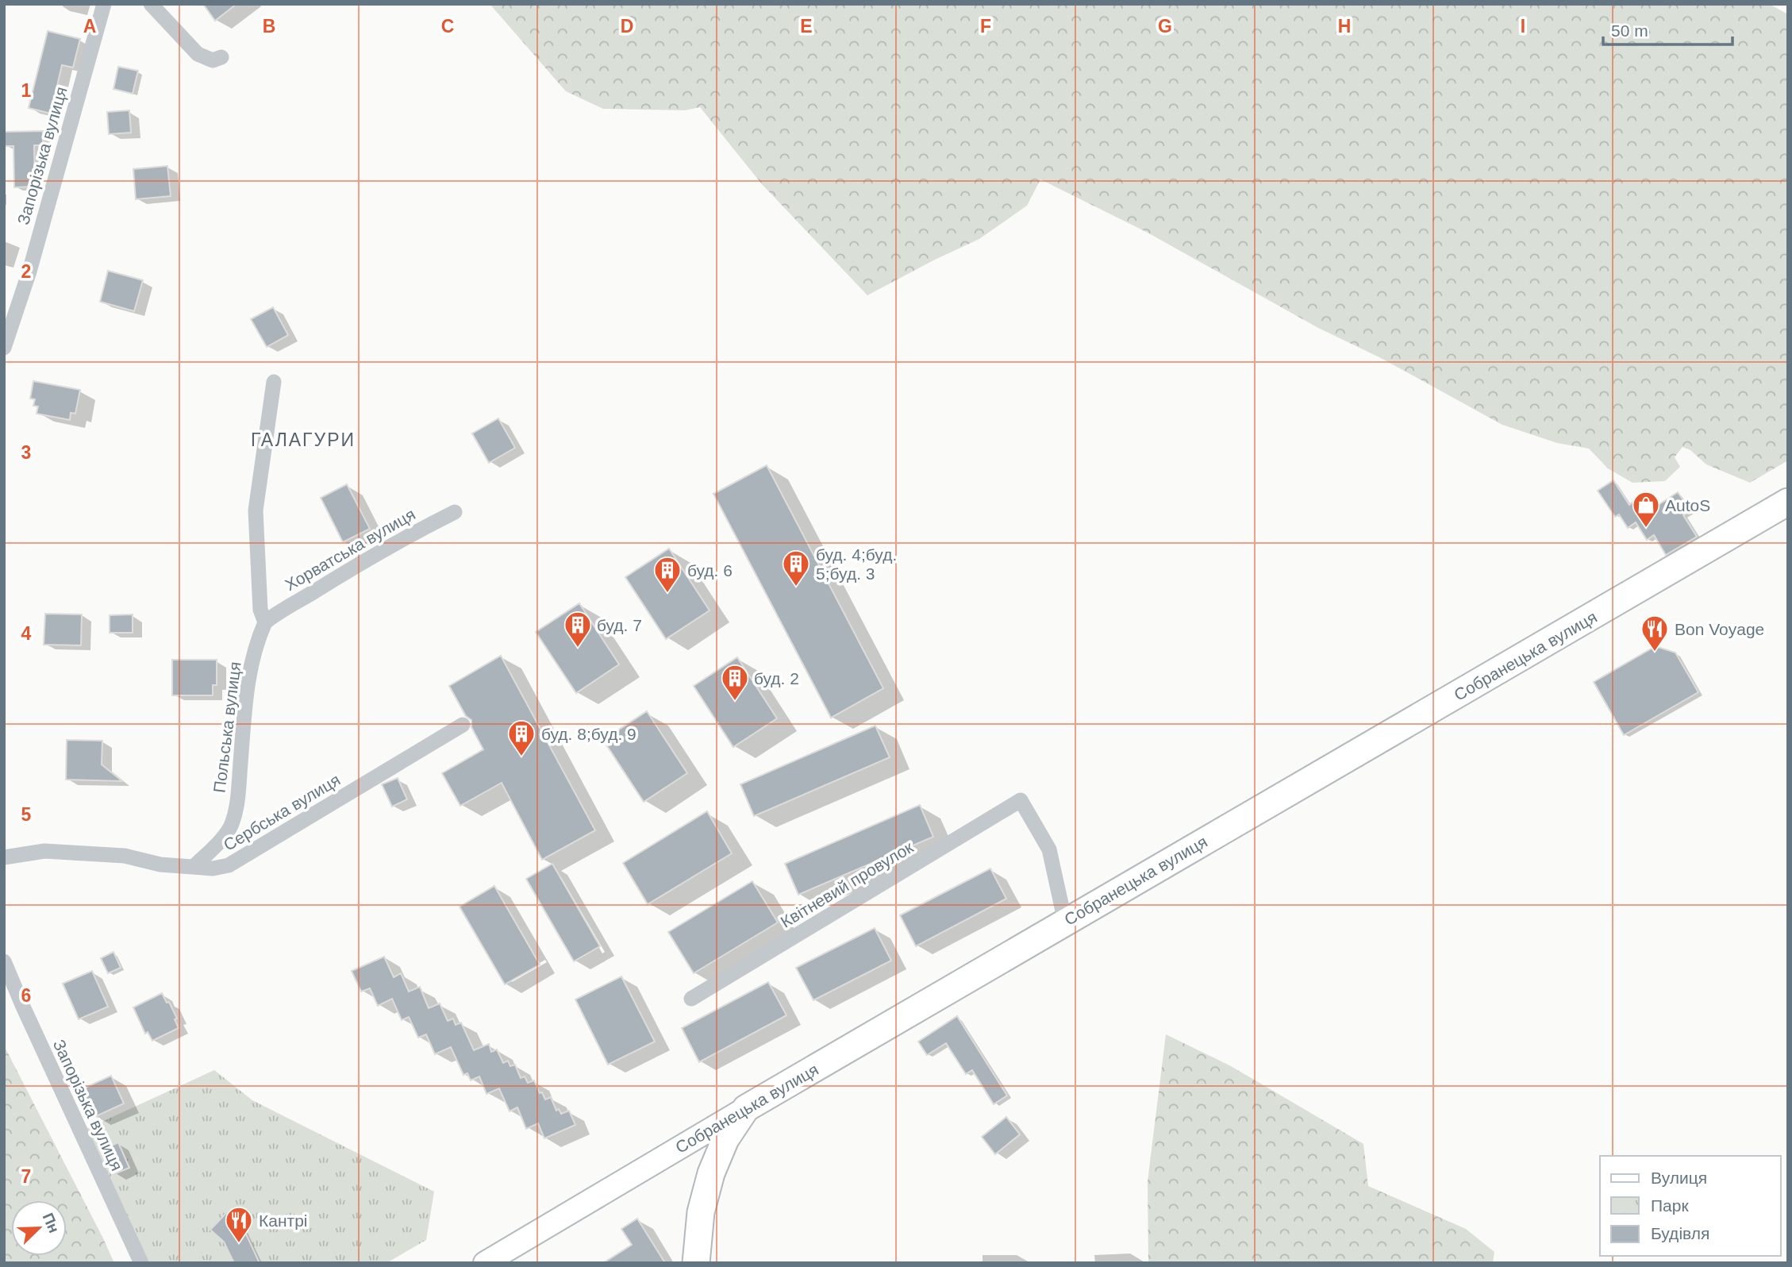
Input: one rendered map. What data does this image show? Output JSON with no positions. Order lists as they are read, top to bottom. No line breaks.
{"streets":{"highway":["Собранецька вулиця"],"street":["Запорізька вулиця","Хорватська вулиця","Польська вулиця","Сербська вулиця","Квітневий провулок"]},"crossings":[["Хорватська вулиця","Польська вулиця"],["Собранецька вулиця","Квітневий провулок"],["Польська вулиця","Сербська вулиця"]],"districts":["ГАЛАГУРИ"],"places":{"shop":["AutoS"],"building":["буд. 4;буд. 5;буд. 3","буд. 6","буд. 7","буд. 2","буд. 8;буд. 9"],"restaurant":["Bon Voyage","Кантрі"]},"legend":["Вулиця","Парк","Будівля"],"scale_bar":"50 m","north":"top right","grid":{"columns":["A","B","C","D","E","F","G","H","I"],"rows":["1","2","3","4","5","6","7"]}}
